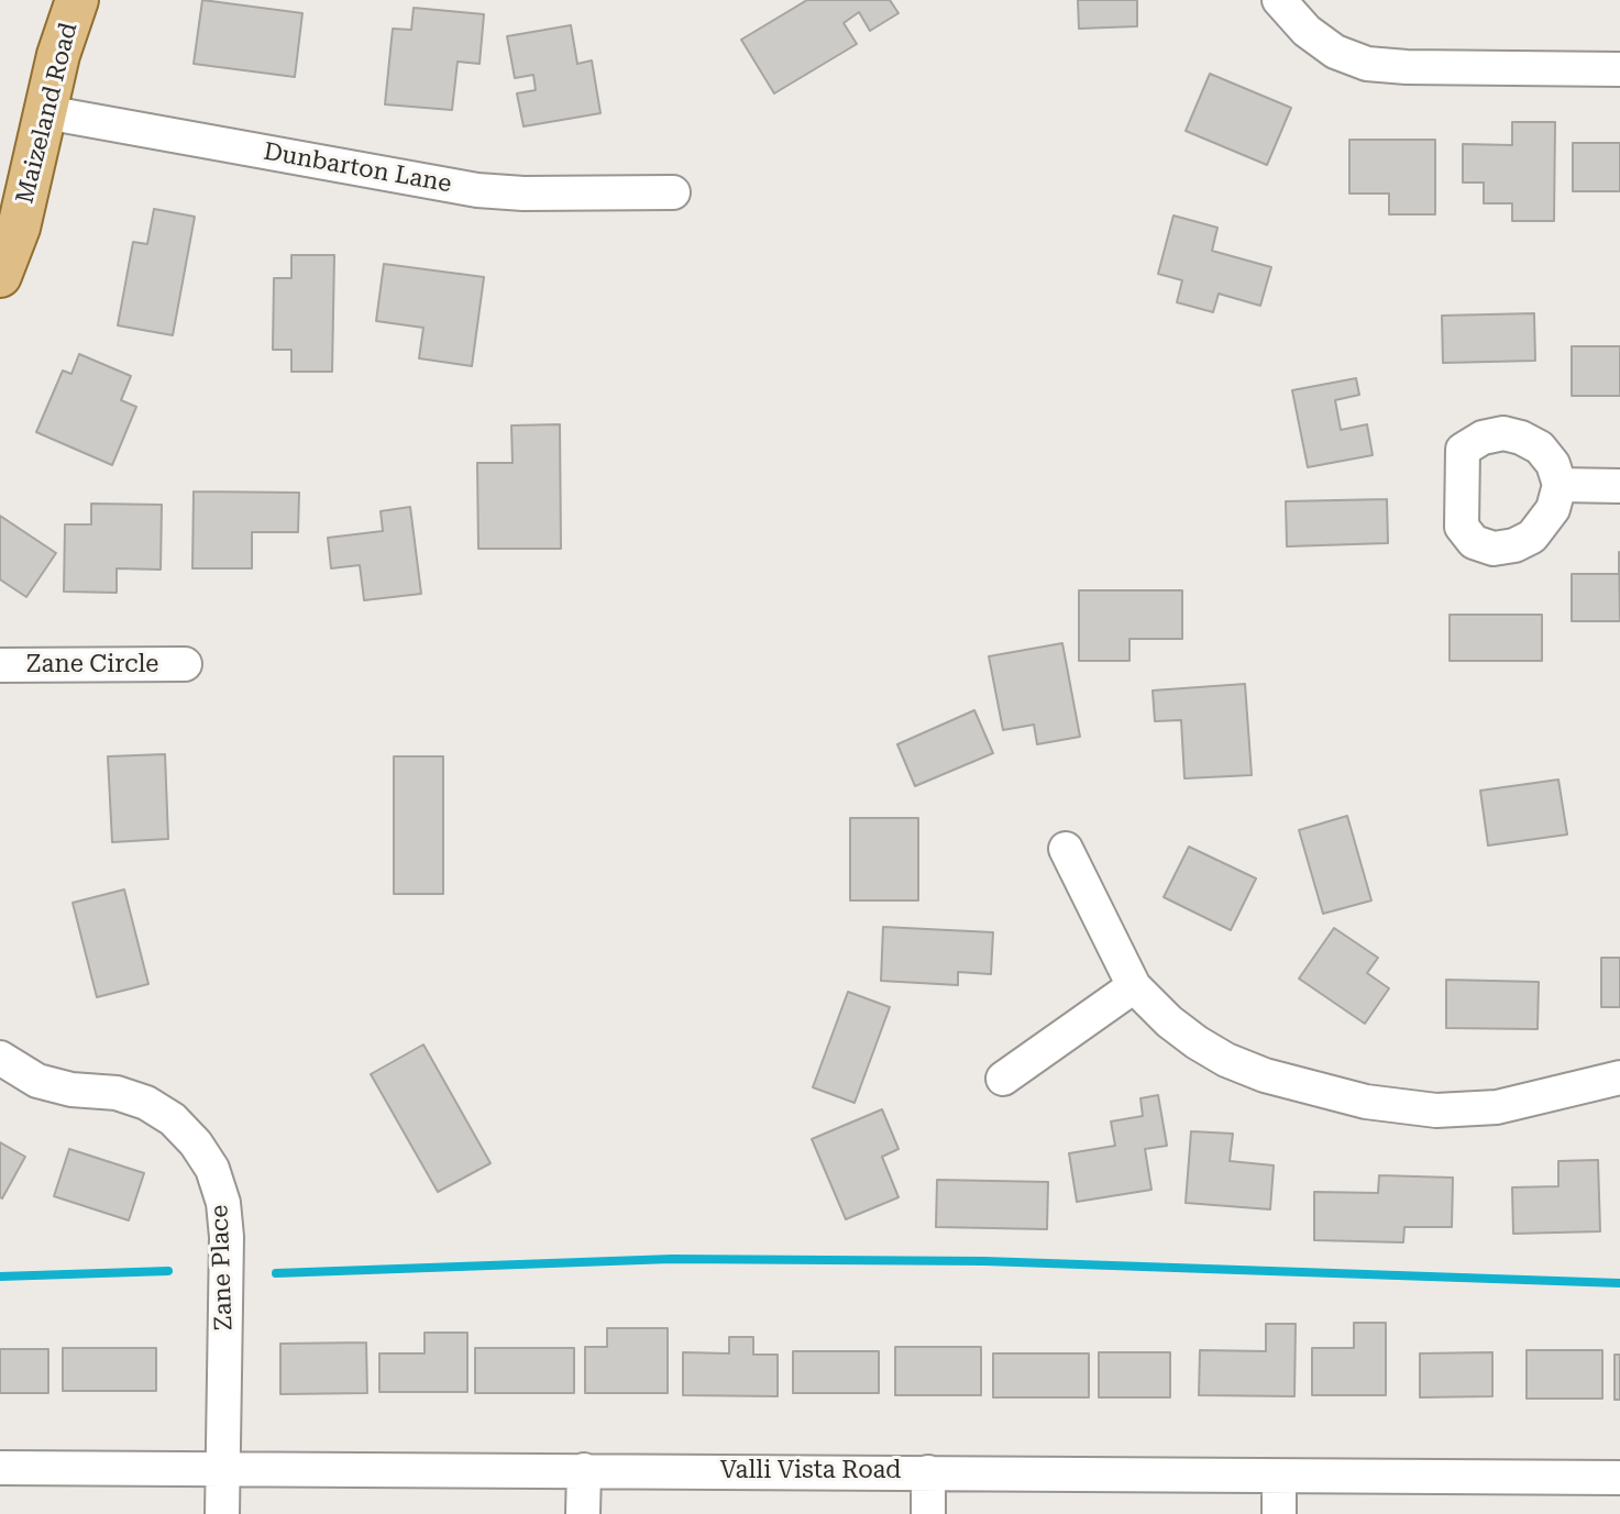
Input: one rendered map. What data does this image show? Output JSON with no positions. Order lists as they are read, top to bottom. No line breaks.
{"streets":{"main road":["Maizeland Road"],"street":["Dunbarton Lane","Zane Circle","Zane Place","Valli Vista Road"]},"crossings":[["Maizeland Road","Dunbarton Lane"],["Zane Place","Valli Vista Road"]]}
